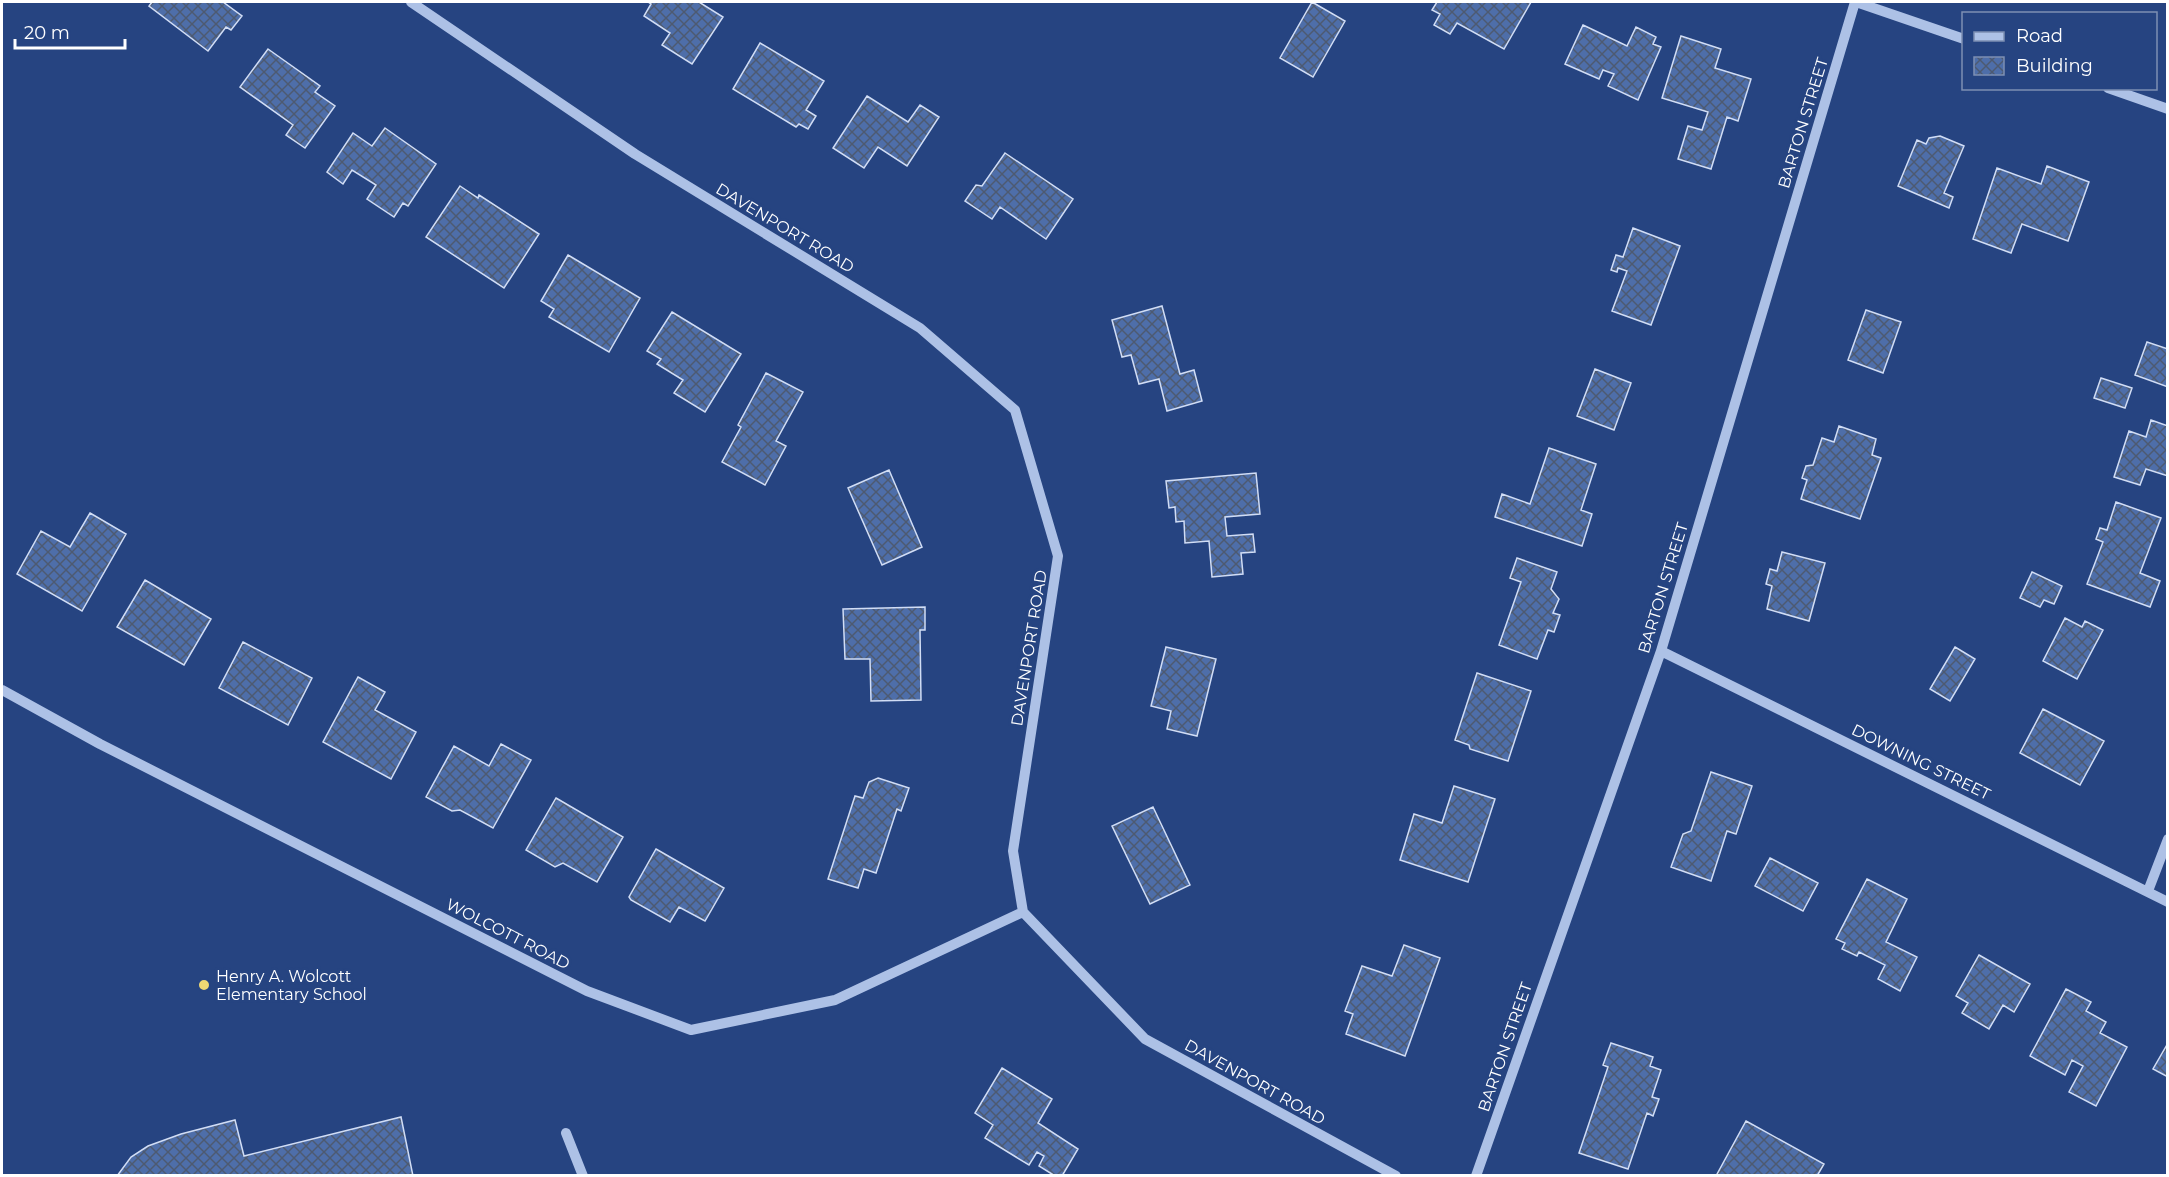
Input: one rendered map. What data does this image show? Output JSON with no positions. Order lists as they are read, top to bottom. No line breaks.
{"streets":{"street":["BARTON STREET","DAVENPORT ROAD","DOWNING STREET","WOLCOTT ROAD"]},"crossings":[["BARTON STREET","DOWNING STREET"],["DAVENPORT ROAD","WOLCOTT ROAD"]],"places":["Henry A. Wolcott Elementary School"],"legend":["Road","Building"],"scale_bar":"20 m"}
